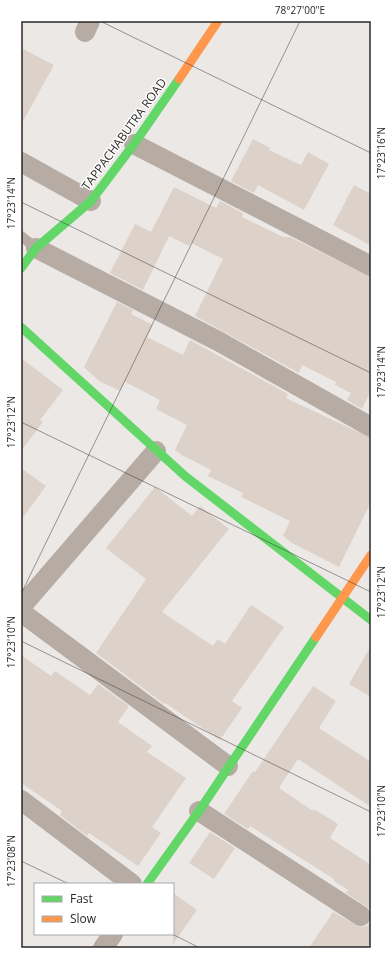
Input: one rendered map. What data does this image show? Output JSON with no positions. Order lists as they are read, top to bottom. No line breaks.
{"streets":{"street":["TAPPACHABUTRA ROAD"]},"legend":["Fast","Slow"],"coordinates":["78°27'00\"E","17°23'16\"N","17°23'14\"N","17°23'12\"N","17°23'10\"N","17°23'08\"N"]}
